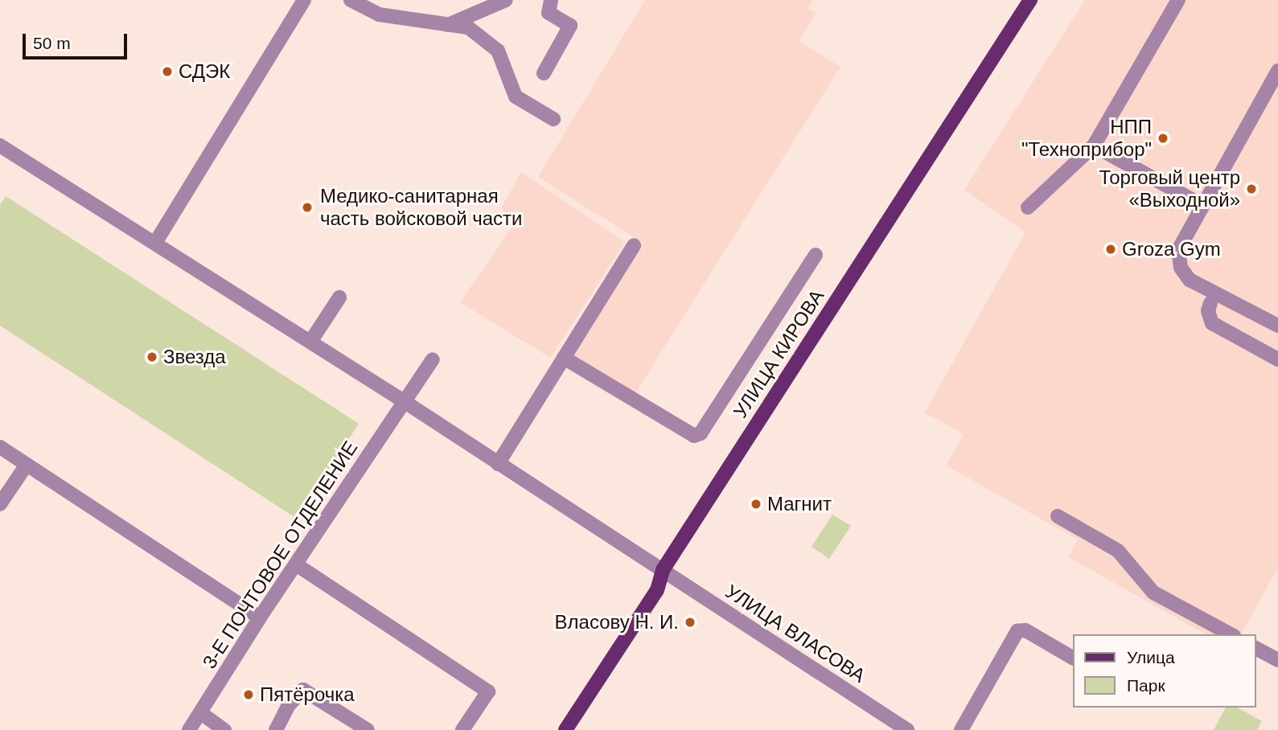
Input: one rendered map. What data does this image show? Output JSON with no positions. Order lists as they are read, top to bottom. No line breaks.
{"streets":{"main road":["УЛИЦА КИРОВА"],"street":["3-Е ПОЧТОВОЕ ОТДЕЛЕНИЕ","УЛИЦА ВЛАСОВА"]},"crossings":[["УЛИЦА КИРОВА","УЛИЦА ВЛАСОВА"]],"places":["СДЭК","НПП \"Техноприбор\"","Торговый центр «Выходной»","Медико-санитарная часть войсковой части","Groza Gym","Звезда","Магнит","Власову Н. И.","Пятёрочка"],"legend":["Улица","Парк"],"scale_bar":"50 m"}
